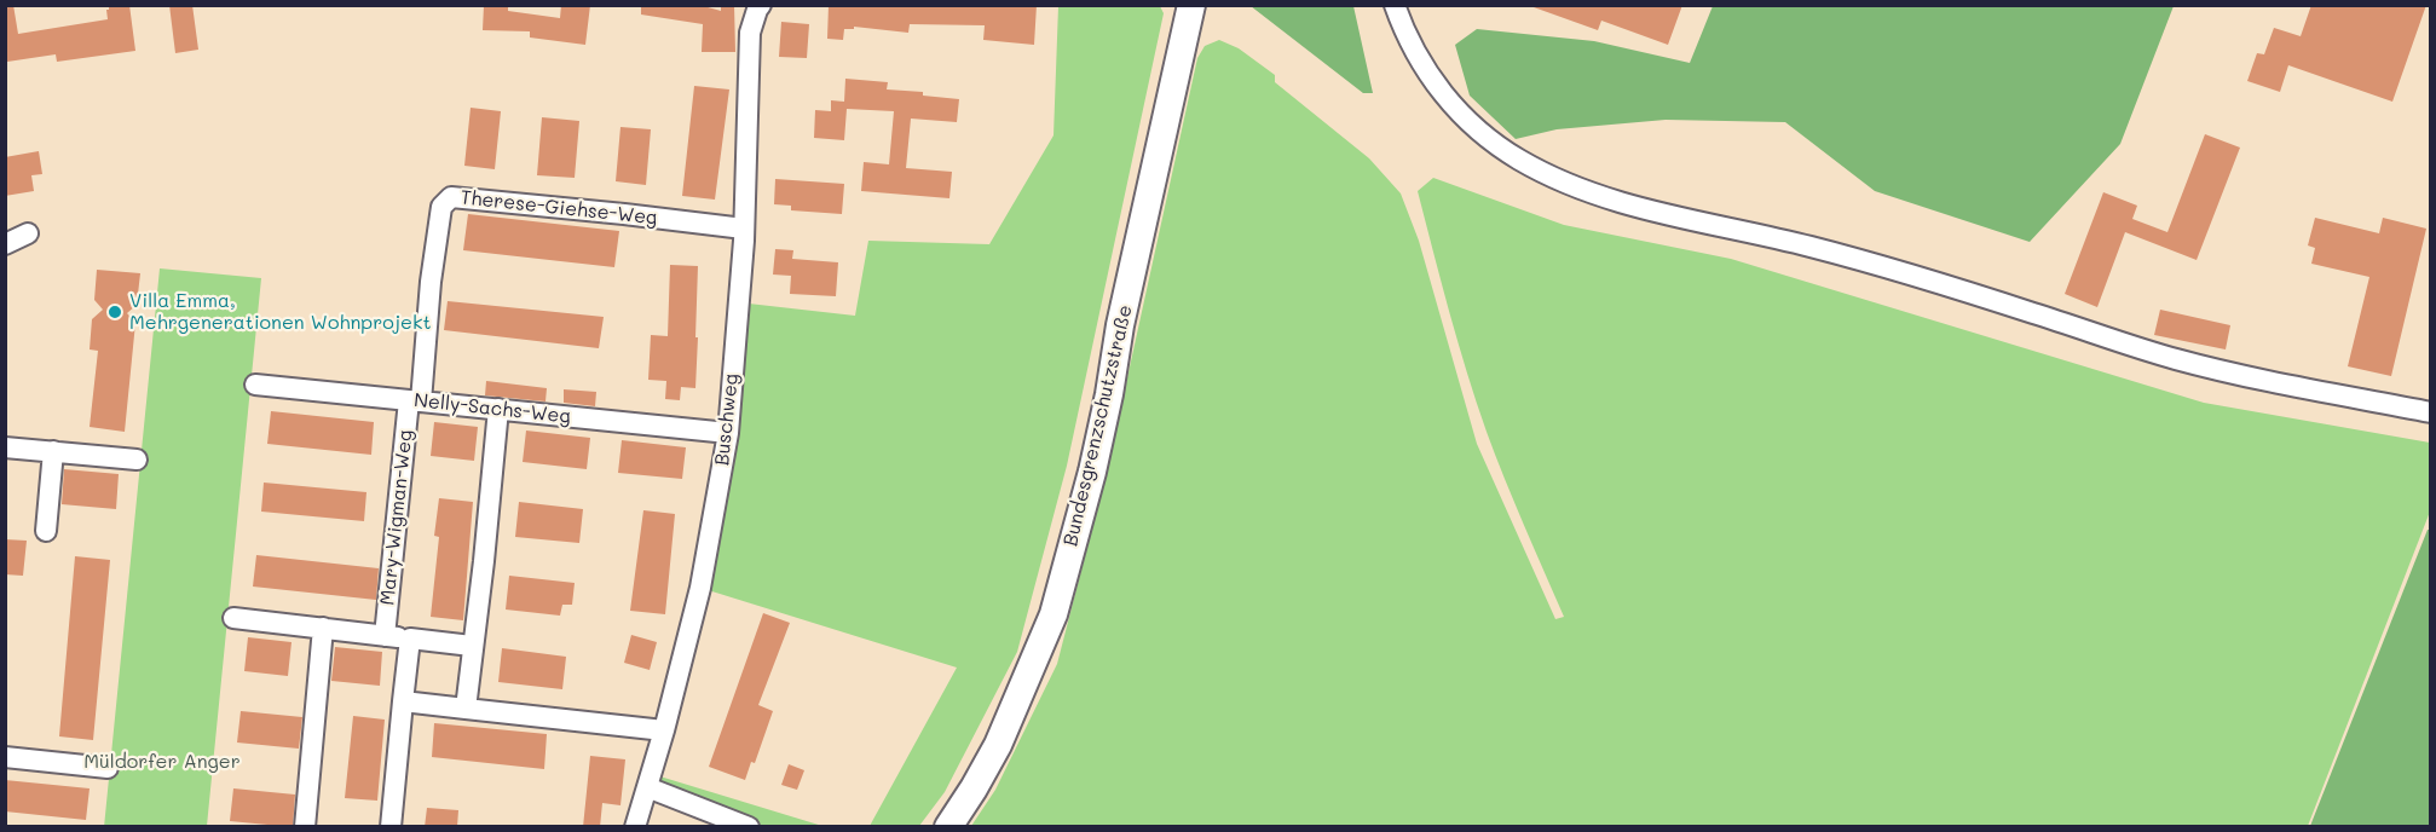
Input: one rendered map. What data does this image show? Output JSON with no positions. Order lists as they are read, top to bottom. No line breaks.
{"streets":{"street":["Therese-Giehse-Weg","Nelly-Sachs-Weg","Buschweg","Bundesgrenzschutzstraße","Mary-Wigman-Weg"]},"crossings":[["Therese-Giehse-Weg","Nelly-Sachs-Weg"],["Therese-Giehse-Weg","Buschweg"],["Therese-Giehse-Weg","Mary-Wigman-Weg"],["Nelly-Sachs-Weg","Buschweg"],["Nelly-Sachs-Weg","Mary-Wigman-Weg"]],"parks":["Müldorfer Anger"],"places":["Villa Emma, Mehrgenerationen Wohnprojekt"]}
